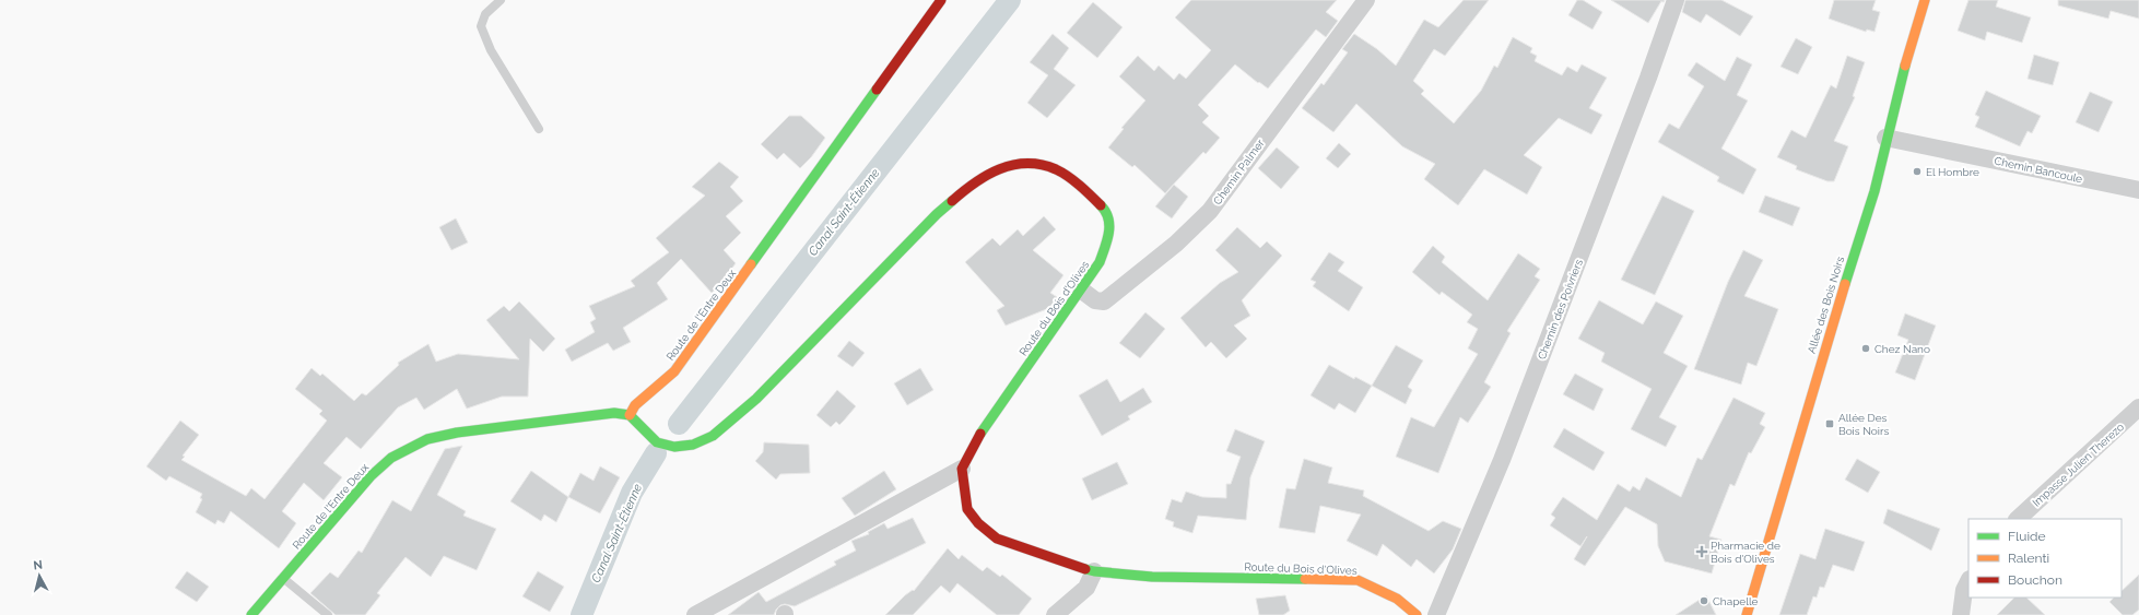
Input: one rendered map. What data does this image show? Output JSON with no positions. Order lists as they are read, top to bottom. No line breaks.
{"streets":{"main road":["Allée des Bois Noirs","Route du Bois d'Olives","Route de l'Entre Deux"],"street":["Chemin Bancoule","Chemin Palmer","Chemin des Poivriers","Impasse Julien Therezo"]},"crossings":[["Chemin Bancoule","Allée des Bois Noirs"],["Chemin Palmer","Route du Bois d'Olives"],["Route du Bois d'Olives","Route de l'Entre Deux"]],"water":["Canal Saint-Étienne"],"places":{"other":["El Hombre","Chez Nano","Chapelle"],"transit":["Allée Des Bois Noirs"],"health":["Pharmacie de Bois d'Olives"]},"legend":["Fluide","Ralenti","Bouchon"],"north":"top"}
